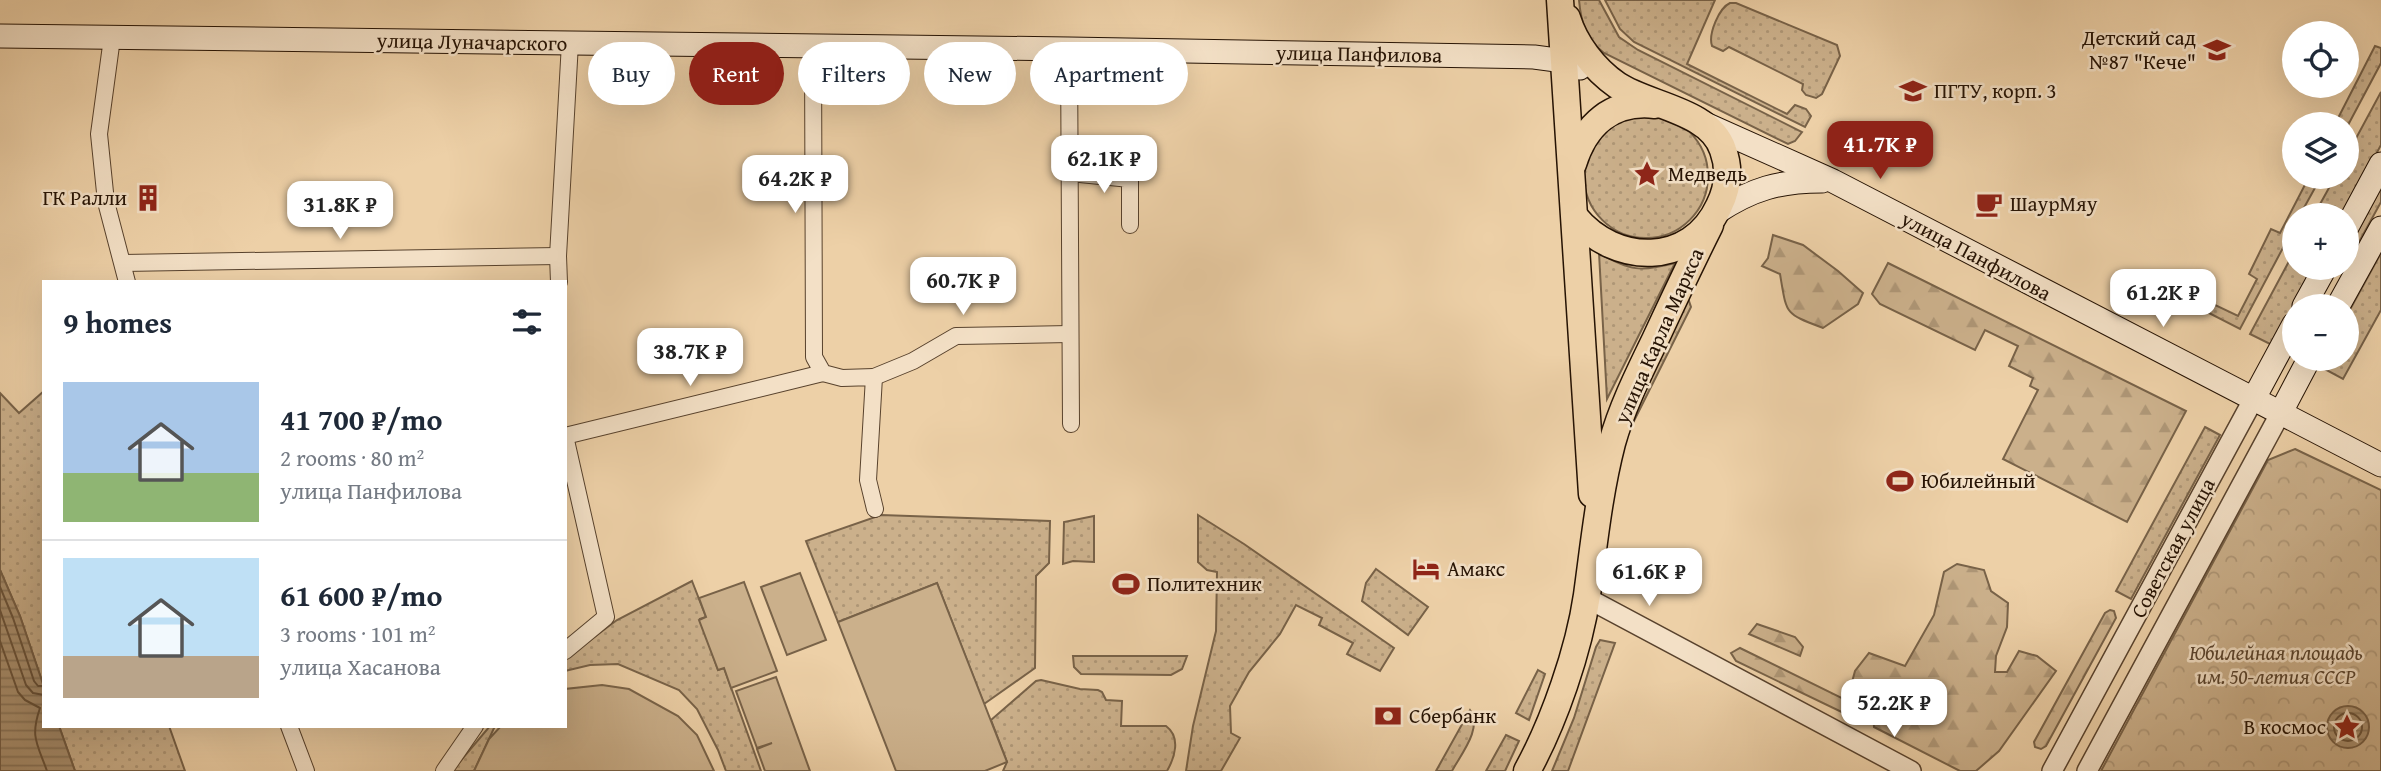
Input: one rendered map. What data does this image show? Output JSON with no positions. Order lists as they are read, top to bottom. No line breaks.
{"streets":{"main road":["улица Луначарского","улица Панфилова","улица Карла Маркса","Советская улица"]},"crossings":[["улица Панфилова","улица Карла Маркса"],["улица Панфилова","Советская улица"]],"parks":["Юбилейная площадь им. 50-летия СССР"],"places":{"school or university":["Детский сад №87 \"Кече\"","ПГТУ, корп. 3"],"place":["Медведь","В космос"],"building":["ГК Ралли"],"cafe":["ШаурМяу"],"sports":["Юбилейный","Политехник"],"hotel":["Амакс"],"bank":["Сбербанк"]},"page":{"map_buttons":["+","−"],"chip":["Buy","Rent","Filters","New","Apartment"],"price":["41.7K ₽","62.1K ₽","64.2K ₽","31.8K ₽","60.7K ₽","61.2K ₽","38.7K ₽","61.6K ₽","52.2K ₽"],"heading":"9 homes","list":[{"name":"41 700 ₽/mo","note":"2 rooms · 80 m² · улица Панфилова"},{"name":"61 600 ₽/mo","note":"3 rooms · 101 m² · улица Хасанова"}]}}
